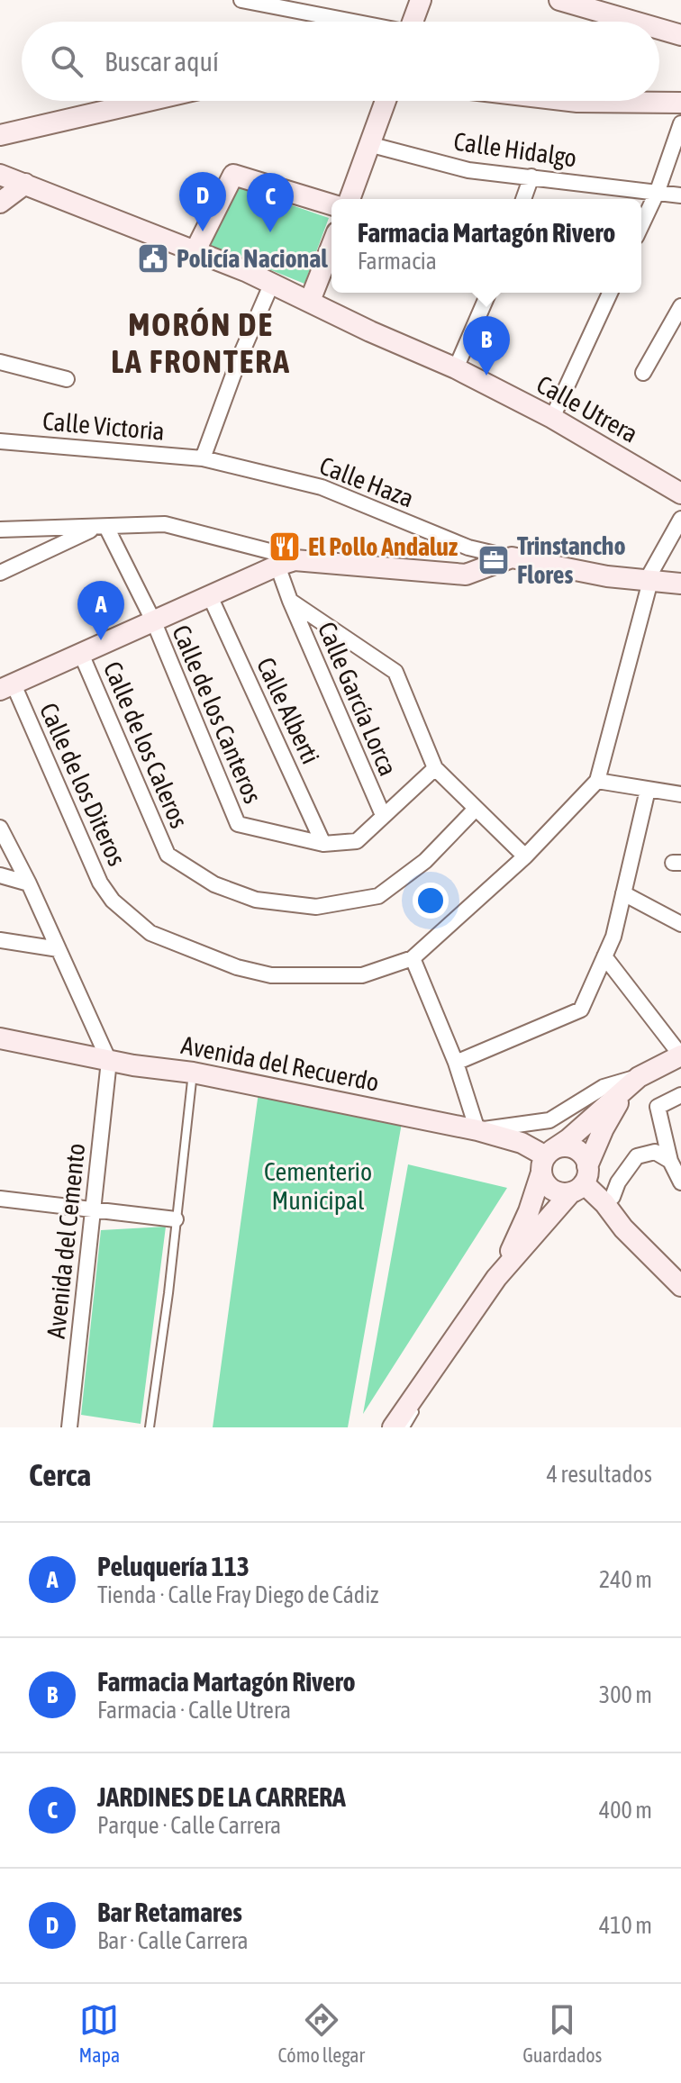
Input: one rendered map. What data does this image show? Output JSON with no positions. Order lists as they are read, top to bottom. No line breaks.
{"streets":{"street":["Calle Hidalgo","Calle Utrera","Calle Victoria","Calle Haza","Calle García Lorca","Calle Alberti","Calle de los Canteros","Calle de los Caleros","Calle de los Diteros","Avenida del Recuerdo","Avenida del Cemento"]},"crossings":[["Calle Victoria","Calle Haza"],["Calle Alberti","Calle de los Canteros"],["Avenida del Recuerdo","Avenida del Cemento"]],"districts":["MORÓN DE LA FRONTERA"],"parks":["Cementerio Municipal"],"places":{"public building":["Policía Nacional"],"restaurant":["El Pollo Andaluz"],"office":["Trinstancho Flores"]},"page":{"search":"Buscar aquí","pins":["D","C","B","A"],"popup":["Farmacia Martagón Rivero","Farmacia"],"heading":["Cerca","4 resultados"],"list":[{"mark":"A","name":"Peluquería 113","note":"Tienda · Calle Fray Diego de Cádiz","value":"240 m"},{"mark":"B","name":"Farmacia Martagón Rivero","note":"Farmacia · Calle Utrera","value":"300 m"},{"mark":"C","name":"JARDINES DE LA CARRERA","note":"Parque · Calle Carrera","value":"400 m"},{"mark":"D","name":"Bar Retamares","note":"Bar · Calle Carrera","value":"410 m"}],"nav":["Mapa","Cómo llegar","Guardados"]}}
